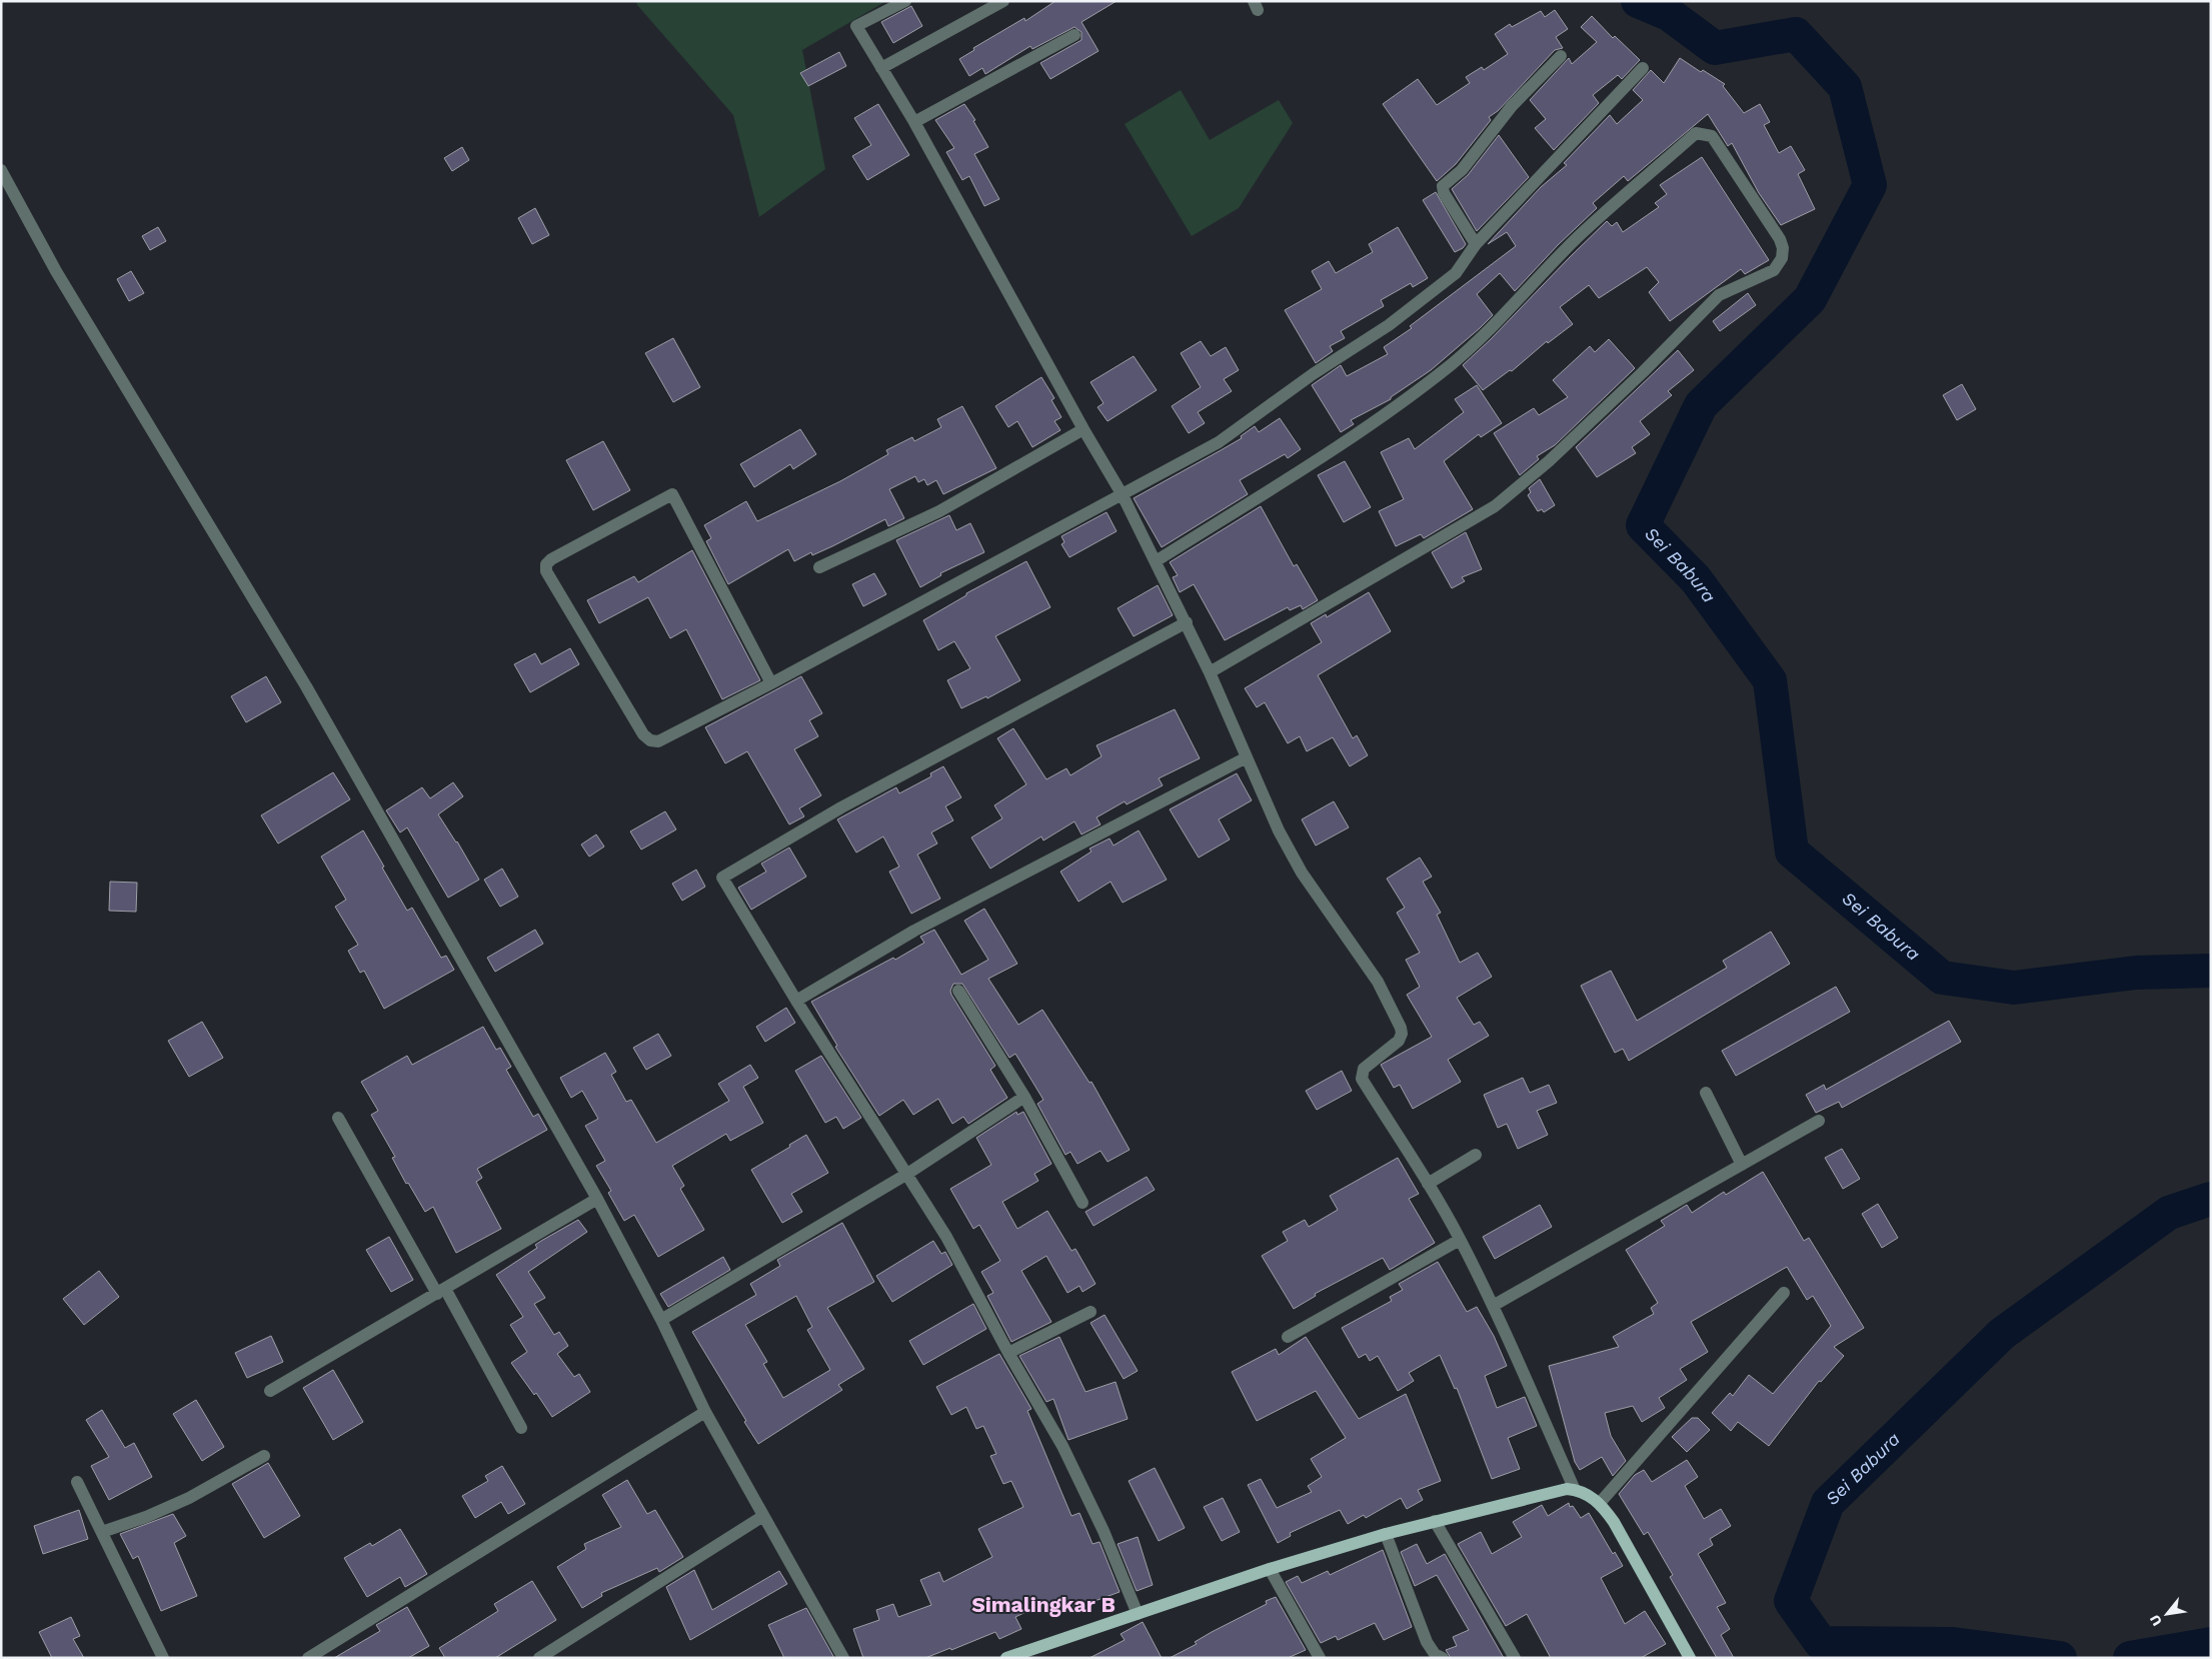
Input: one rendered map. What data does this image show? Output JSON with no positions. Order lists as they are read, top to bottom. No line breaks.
{"districts":["Simalingkar B"],"water":["Sei Babura"],"north":"bottom left"}
